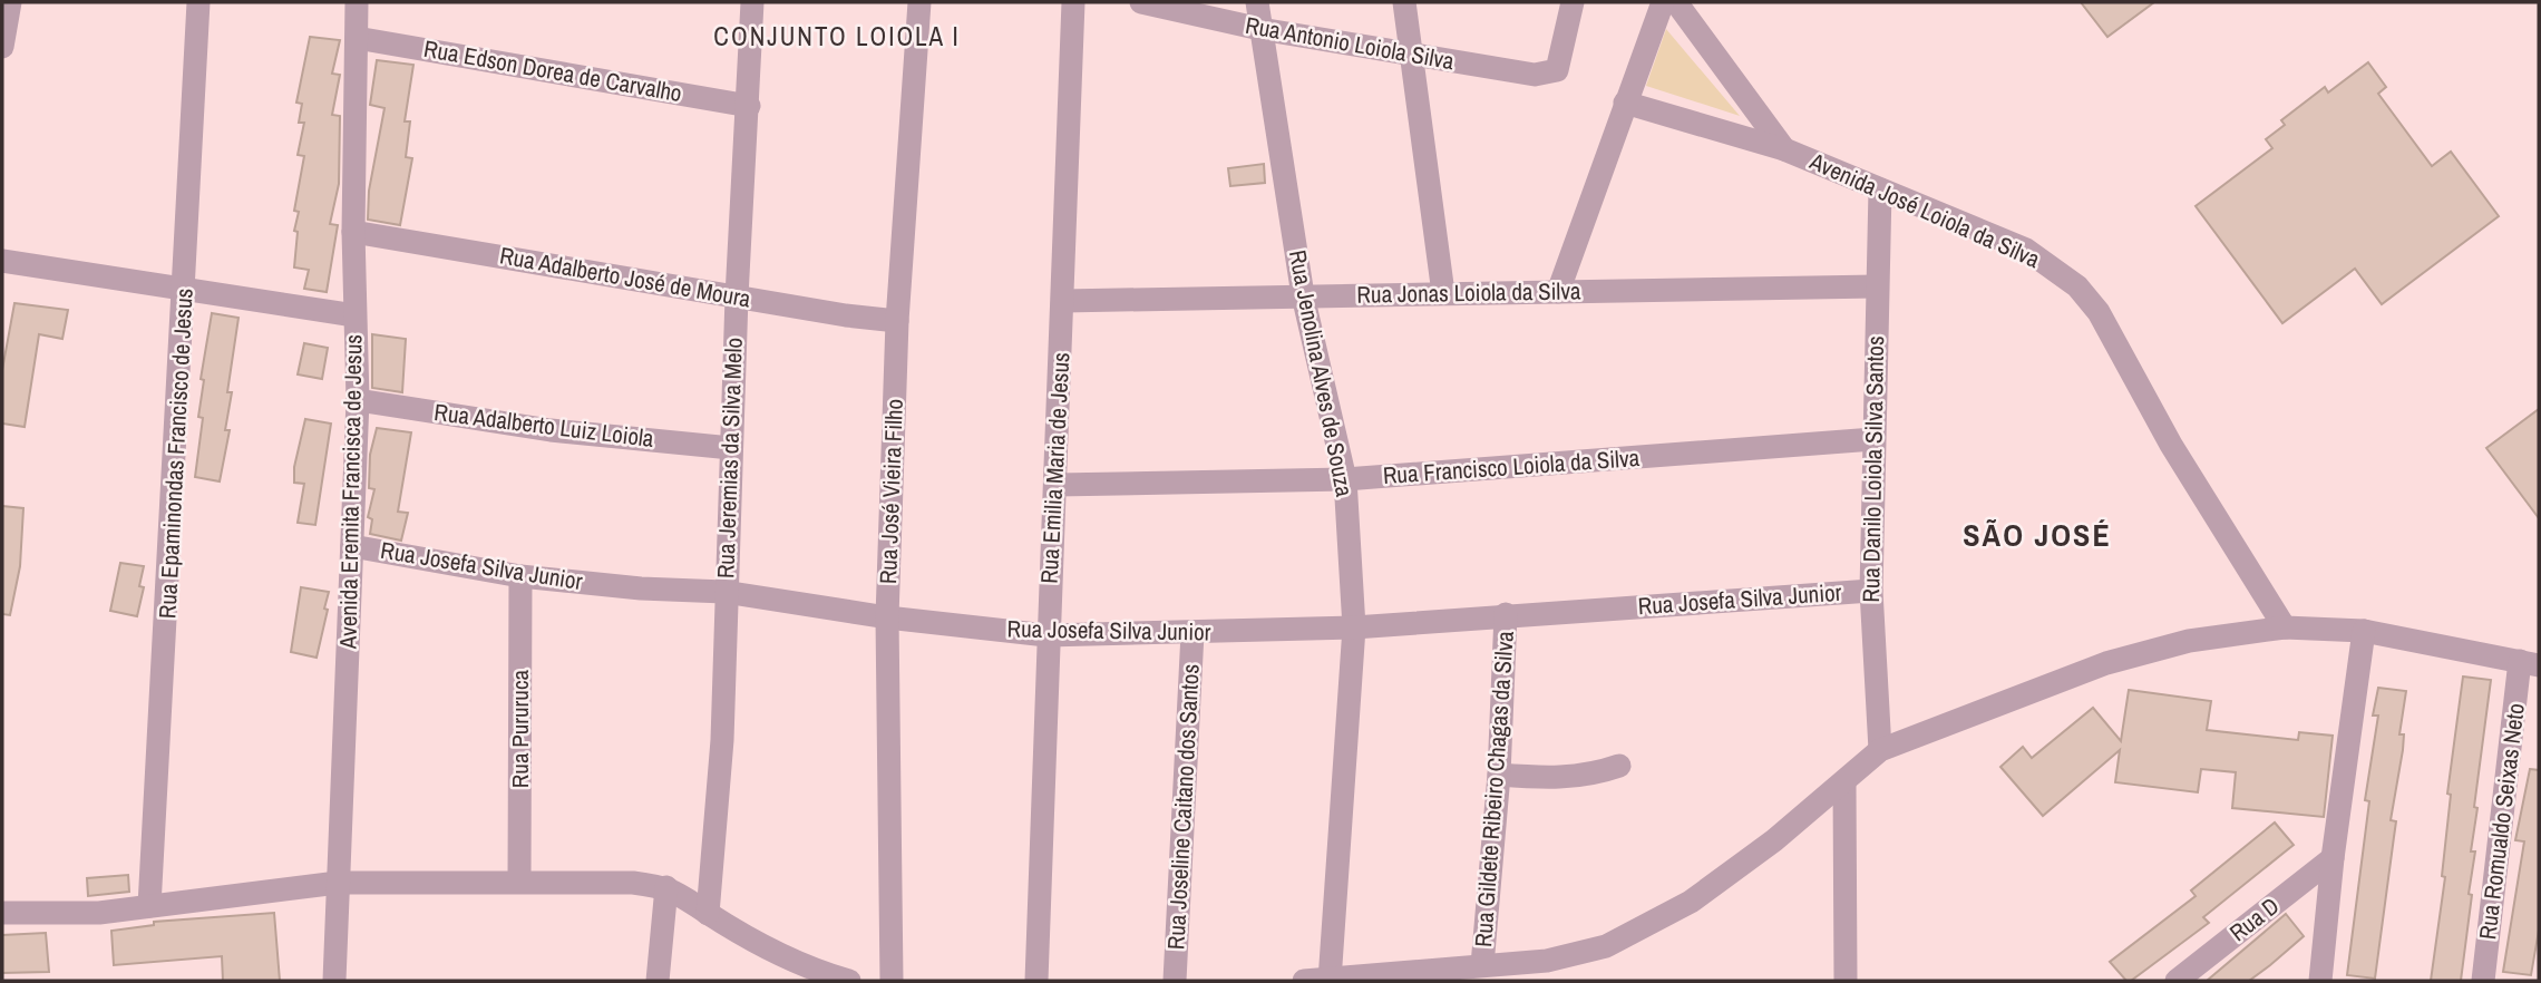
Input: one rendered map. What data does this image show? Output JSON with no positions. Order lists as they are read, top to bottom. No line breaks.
{"streets":{"street":["Rua Antonio Loiola Silva","Rua Edson Dorea de Carvalho","Avenida José Loiola da Silva","Rua Adalberto José de Moura","Rua Jonas Loiola da Silva","Rua Jenolina Alves de Souza","Rua Adalberto Luiz Loiola","Rua Epaminondas Francisco de Jesus","Rua Jeremias da Silva Melo","Rua Francisco Loiola da Silva","Rua Emilia Maria de Jesus","Rua Danilo Loiola Silva Santos","Avenida Eremita Francisca de Jesus","Rua José Vieira Filho","Rua Josefa Silva Junior","Rua Pururuca","Rua Gildete Ribeiro Chagas da Silva","Rua Joseline Caitano dos Santos","Rua Romualdo Seixas Neto","Rua D"]},"crossings":[["Rua Antonio Loiola Silva","Rua Jenolina Alves de Souza"],["Rua Edson Dorea de Carvalho","Rua Jeremias da Silva Melo"],["Rua Edson Dorea de Carvalho","Avenida Eremita Francisca de Jesus"],["Avenida José Loiola da Silva","Rua Danilo Loiola Silva Santos"],["Rua Adalberto José de Moura","Rua Jeremias da Silva Melo"],["Rua Adalberto José de Moura","Avenida Eremita Francisca de Jesus"],["Rua Adalberto José de Moura","Rua José Vieira Filho"],["Rua Jonas Loiola da Silva","Rua Jenolina Alves de Souza"],["Rua Jonas Loiola da Silva","Rua Emilia Maria de Jesus"],["Rua Jonas Loiola da Silva","Rua Danilo Loiola Silva Santos"],["Rua Jenolina Alves de Souza","Rua Francisco Loiola da Silva"],["Rua Jenolina Alves de Souza","Rua Josefa Silva Junior"],["Rua Adalberto Luiz Loiola","Rua Jeremias da Silva Melo"],["Rua Adalberto Luiz Loiola","Avenida Eremita Francisca de Jesus"],["Rua Jeremias da Silva Melo","Rua Josefa Silva Junior"],["Rua Francisco Loiola da Silva","Rua Emilia Maria de Jesus"],["Rua Francisco Loiola da Silva","Rua Danilo Loiola Silva Santos"],["Rua Emilia Maria de Jesus","Rua Josefa Silva Junior"],["Rua Danilo Loiola Silva Santos","Rua Josefa Silva Junior"],["Avenida Eremita Francisca de Jesus","Rua Josefa Silva Junior"],["Rua José Vieira Filho","Rua Josefa Silva Junior"],["Rua Josefa Silva Junior","Rua Pururuca"],["Rua Josefa Silva Junior","Rua Gildete Ribeiro Chagas da Silva"],["Rua Josefa Silva Junior","Rua Joseline Caitano dos Santos"]],"districts":["CONJUNTO LOIOLA I","SÃO JOSÉ"]}
